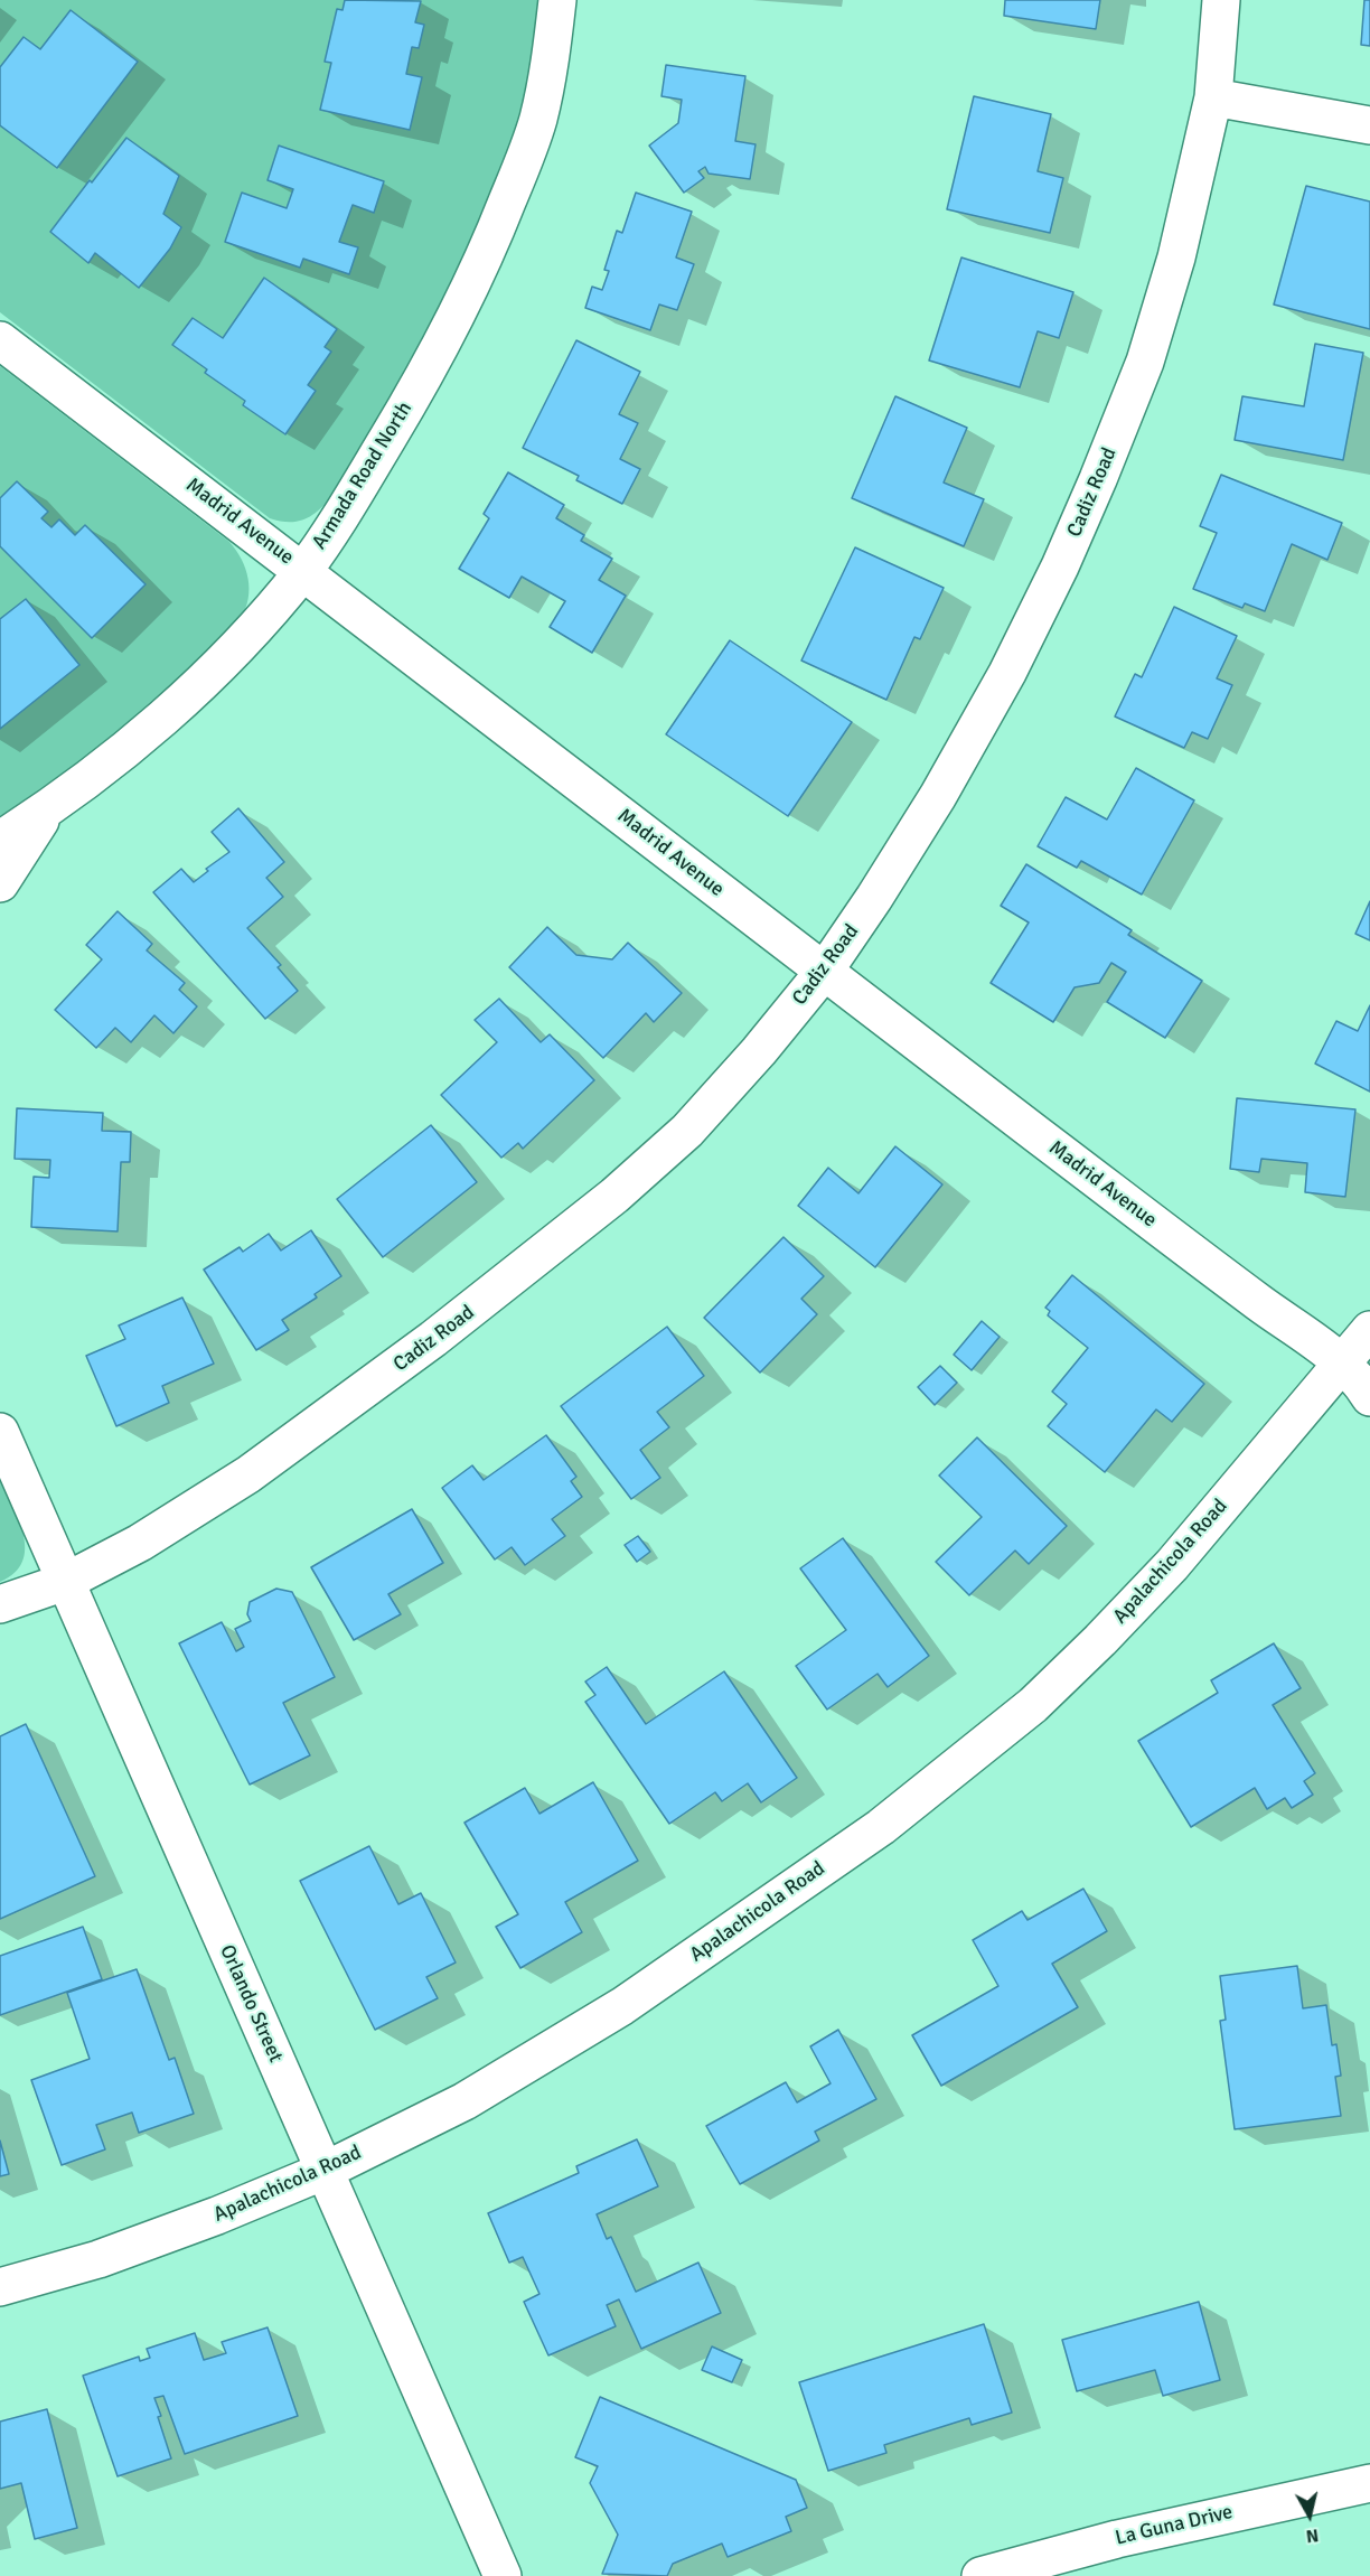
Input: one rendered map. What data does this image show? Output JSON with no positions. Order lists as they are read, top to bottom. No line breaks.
{"streets":{"street":["Armada Road North","Cadiz Road","Madrid Avenue","Apalachicola Road","Orlando Street","La Guna Drive"]},"crossings":[["Armada Road North","Madrid Avenue"],["Cadiz Road","Madrid Avenue"],["Cadiz Road","Orlando Street"],["Madrid Avenue","Apalachicola Road"],["Apalachicola Road","Orlando Street"]],"north":"bottom"}
